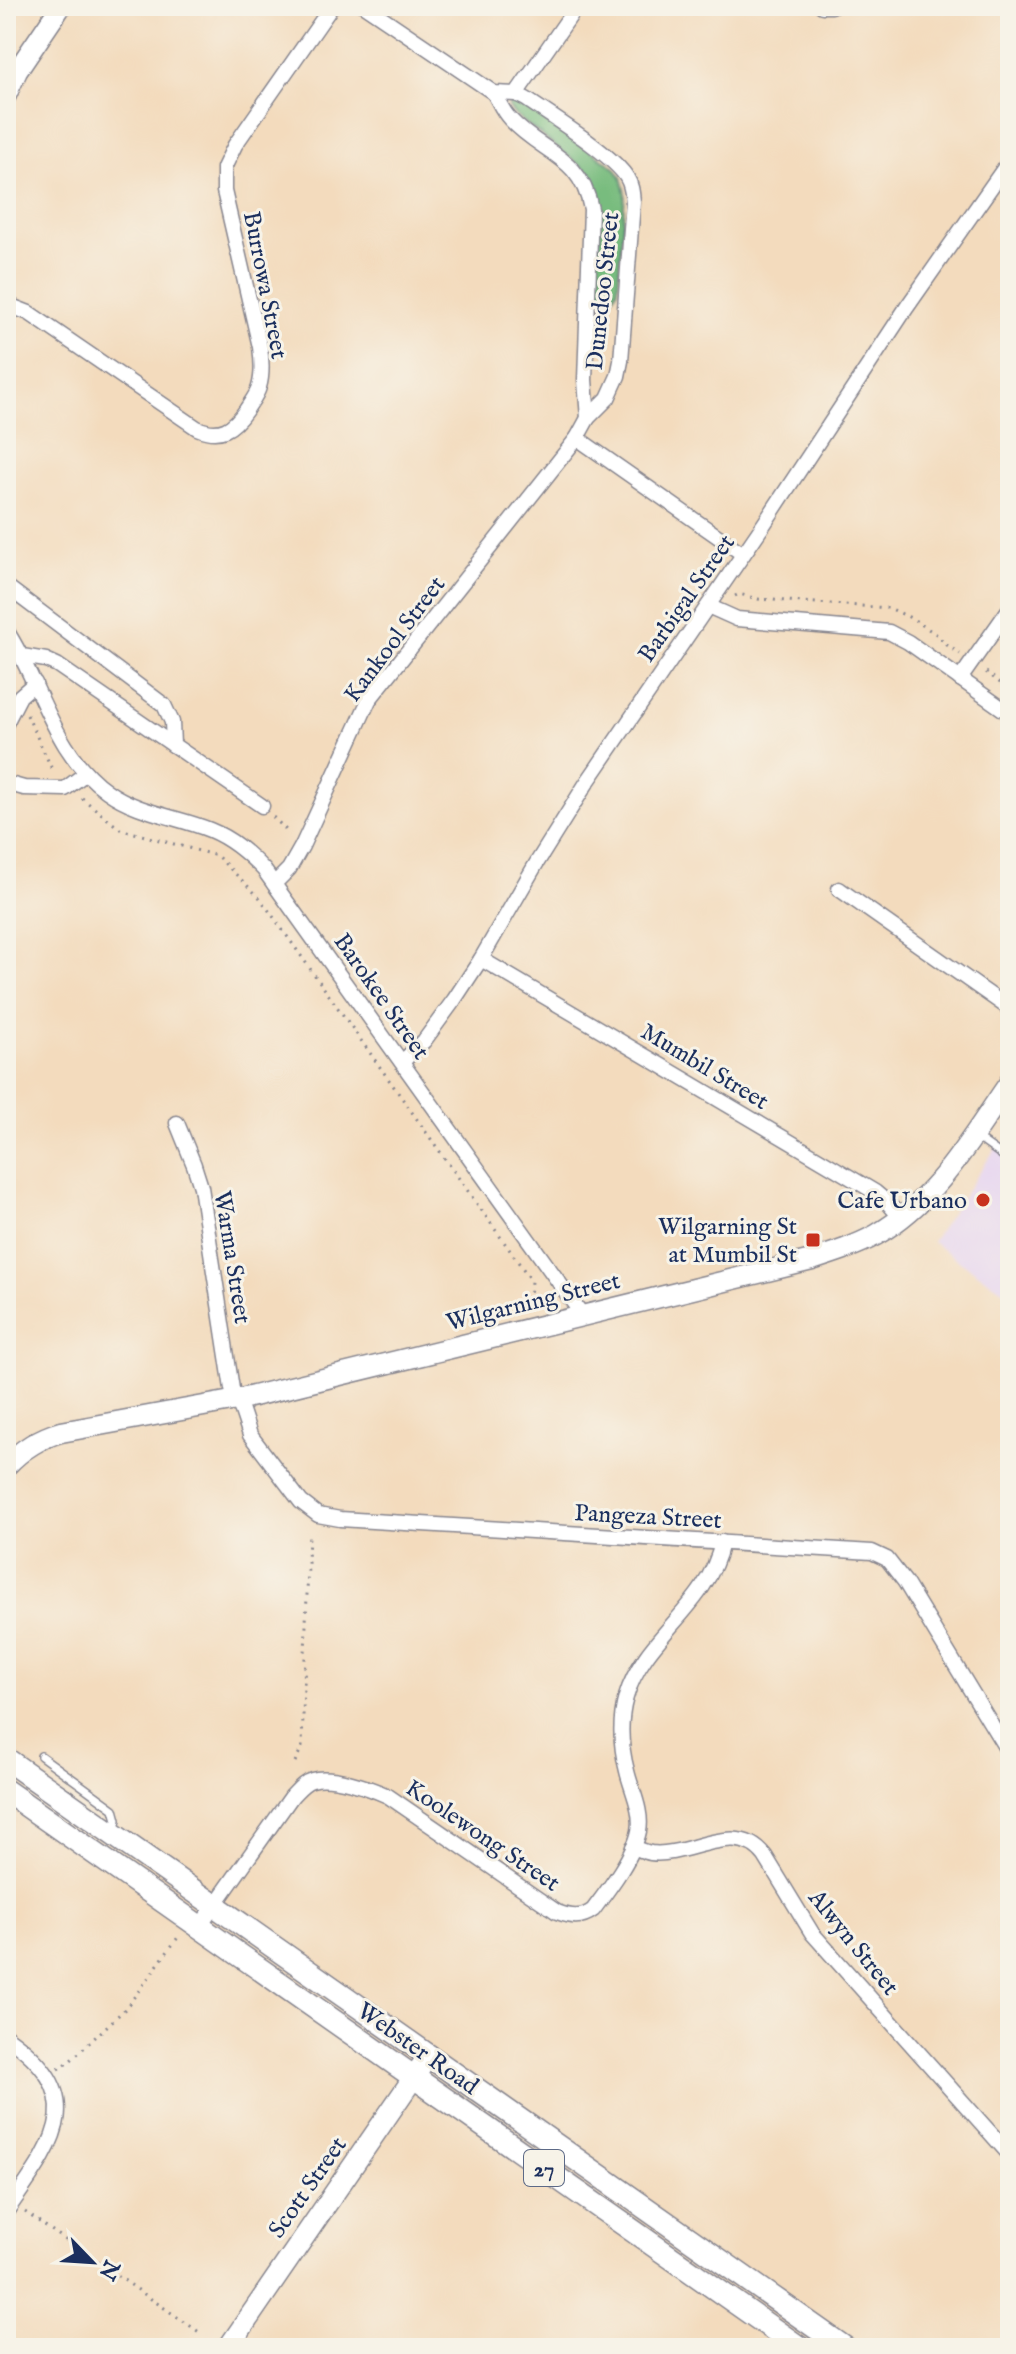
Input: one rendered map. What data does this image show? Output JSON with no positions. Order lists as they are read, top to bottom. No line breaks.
{"streets":{"main road":["Webster Road","27"],"street":["Burrowa Street","Dunedoo Street","Barbigal Street","Kankool Street","Barokee Street","Mumbil Street","Warma Street","Wilgarning Street","Pangeza Street","Koolewong Street","Alwyn Street","Scott Street"]},"crossings":[["Dunedoo Street","Kankool Street"],["Barbigal Street","Barokee Street"],["Barbigal Street","Mumbil Street"],["Kankool Street","Barokee Street"],["Barokee Street","Wilgarning Street"],["Mumbil Street","Wilgarning Street"],["Warma Street","Wilgarning Street"],["Warma Street","Pangeza Street"],["Wilgarning Street","Pangeza Street"],["Pangeza Street","Koolewong Street"],["Koolewong Street","Alwyn Street"],["Koolewong Street","Webster Road"],["Webster Road","Scott Street"]],"places":{"other":["Cafe Urbano"],"transit":["Wilgarning St at Mumbil St"]},"north":"bottom right"}
